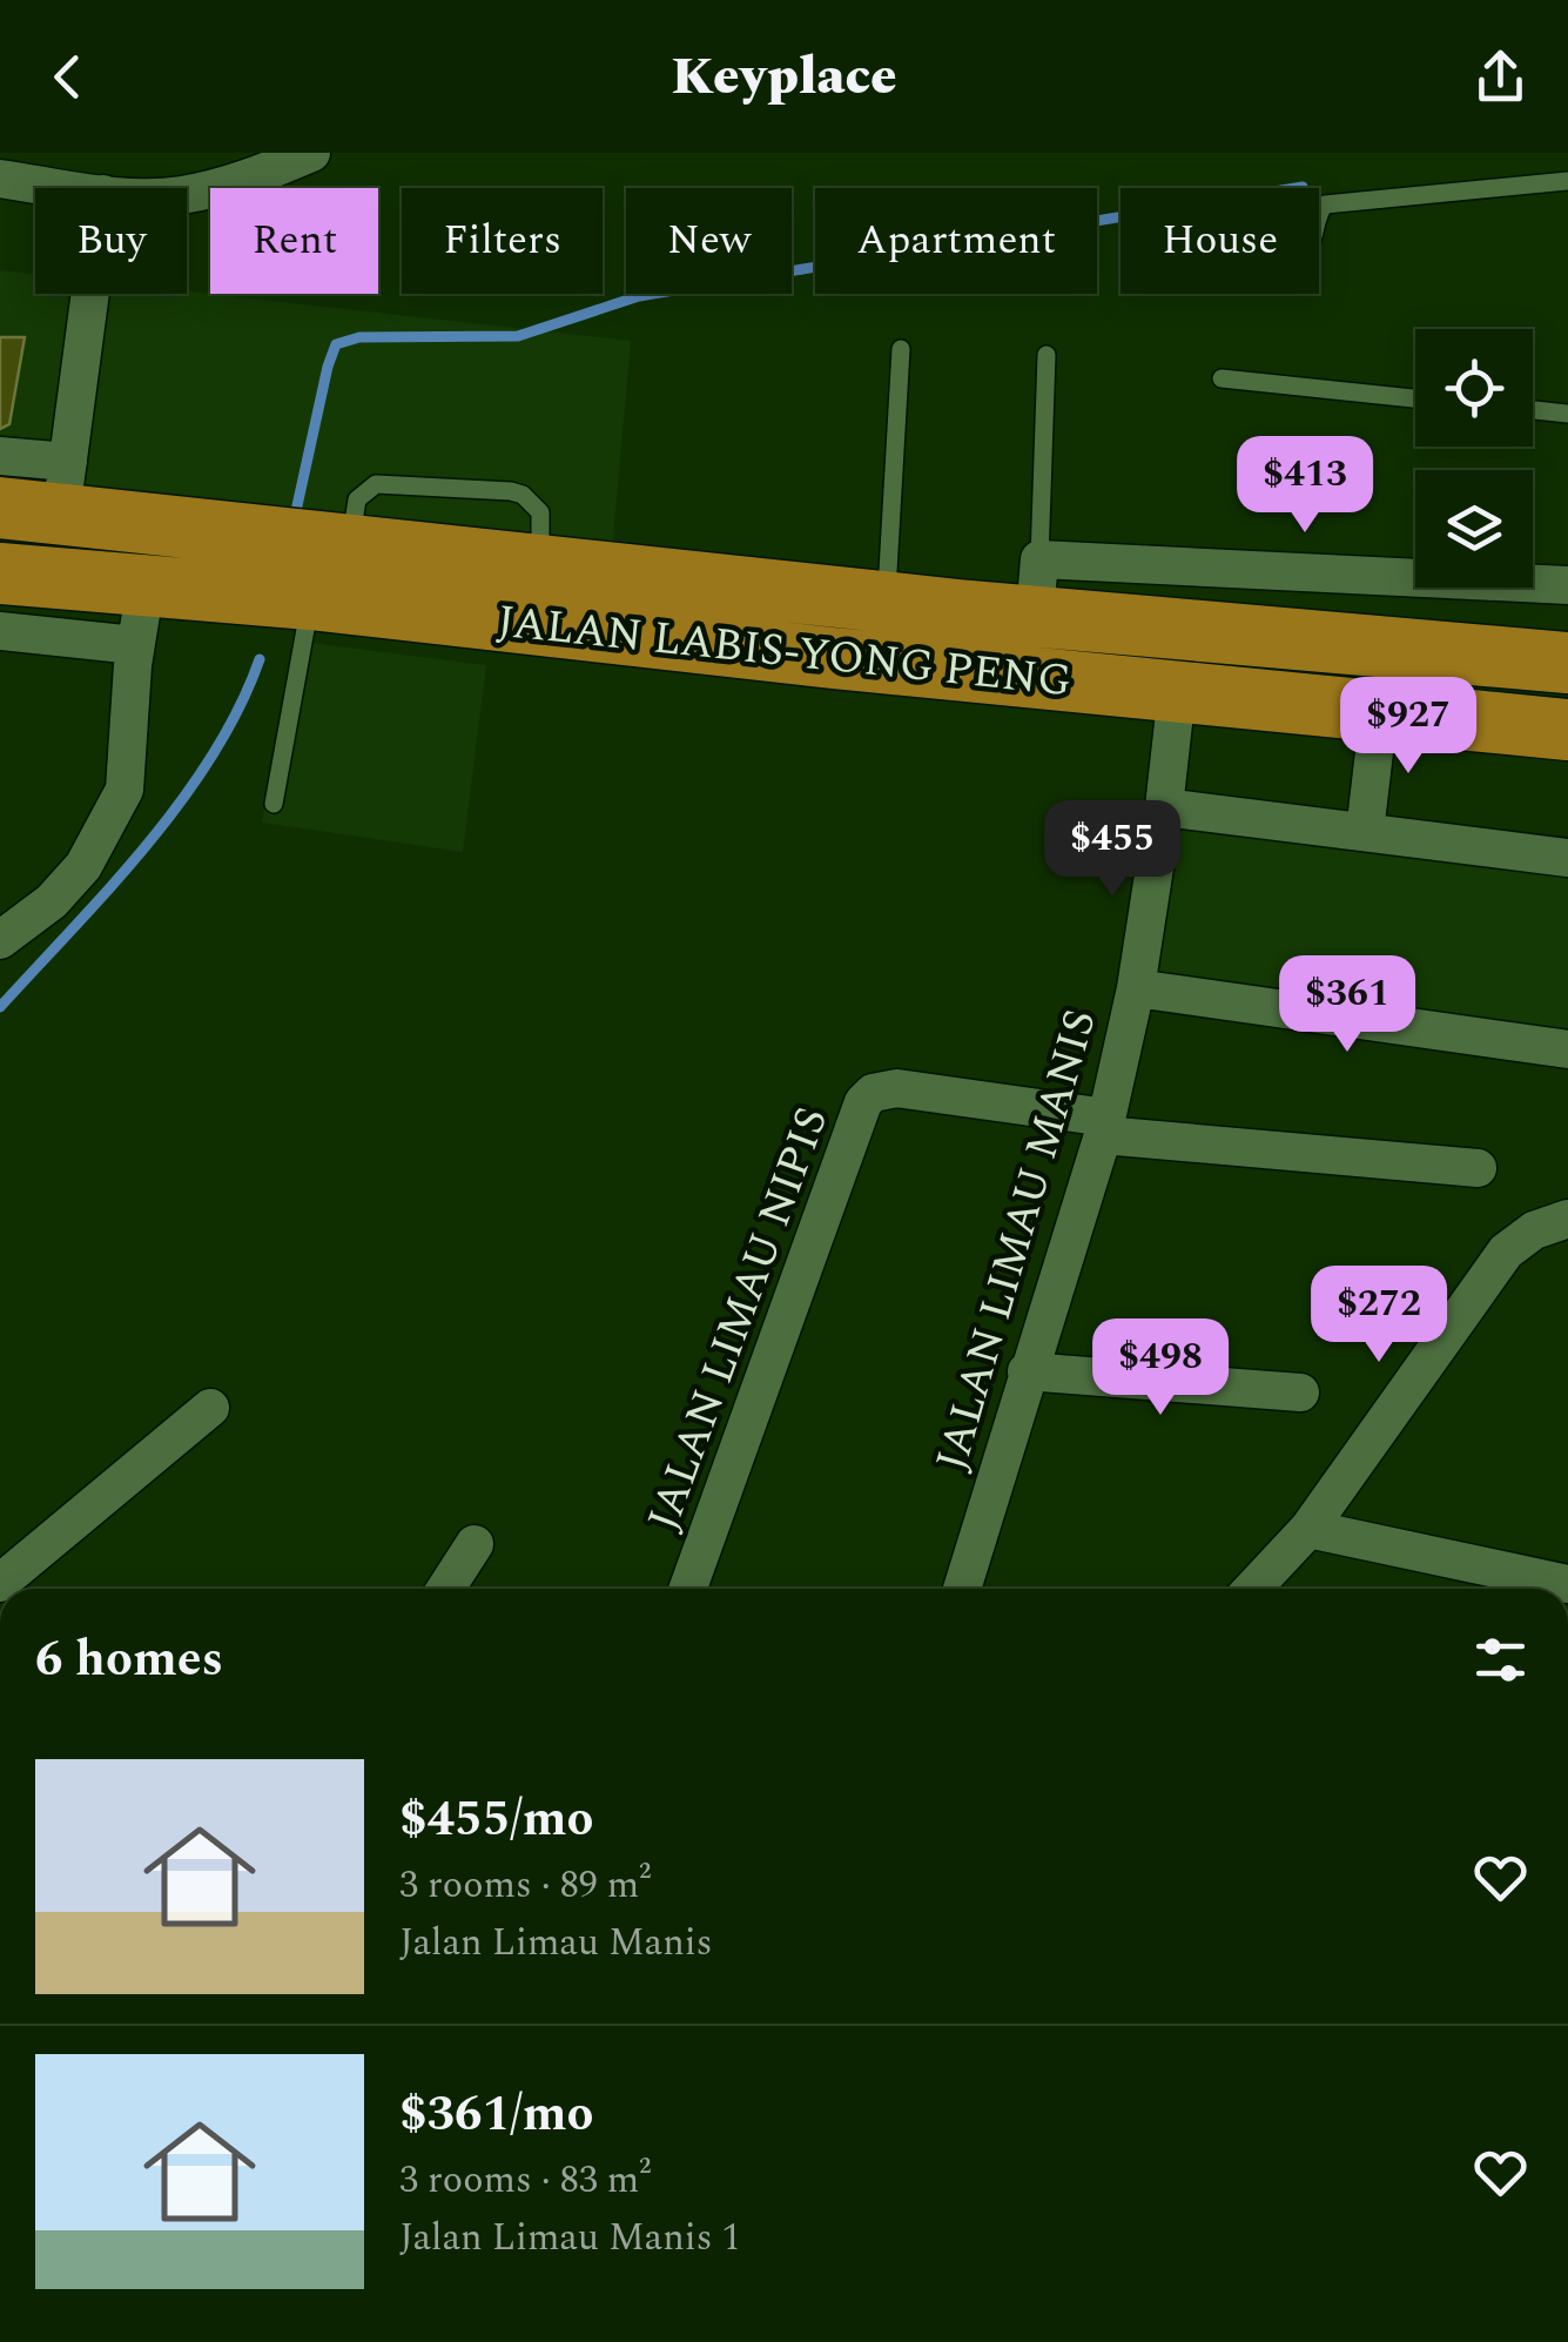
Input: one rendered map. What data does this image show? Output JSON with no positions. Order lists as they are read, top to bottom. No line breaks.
{"streets":{"highway":["JALAN LABIS-YONG PENG"],"street":["JALAN LIMAU MANIS","JALAN LIMAU NIPIS"]},"crossings":[["JALAN LABIS-YONG PENG","JALAN LIMAU MANIS"],["JALAN LIMAU MANIS","JALAN LIMAU NIPIS"]],"page":{"header":"Keyplace","chip":["Buy","Rent","Filters","New","Apartment","House"],"price":["$413","$927","$455","$361","$272","$498"],"heading":"6 homes","list":[{"name":"$455/mo","note":"3 rooms · 89 m² · Jalan Limau Manis"},{"name":"$361/mo","note":"3 rooms · 83 m² · Jalan Limau Manis 1"}]}}
